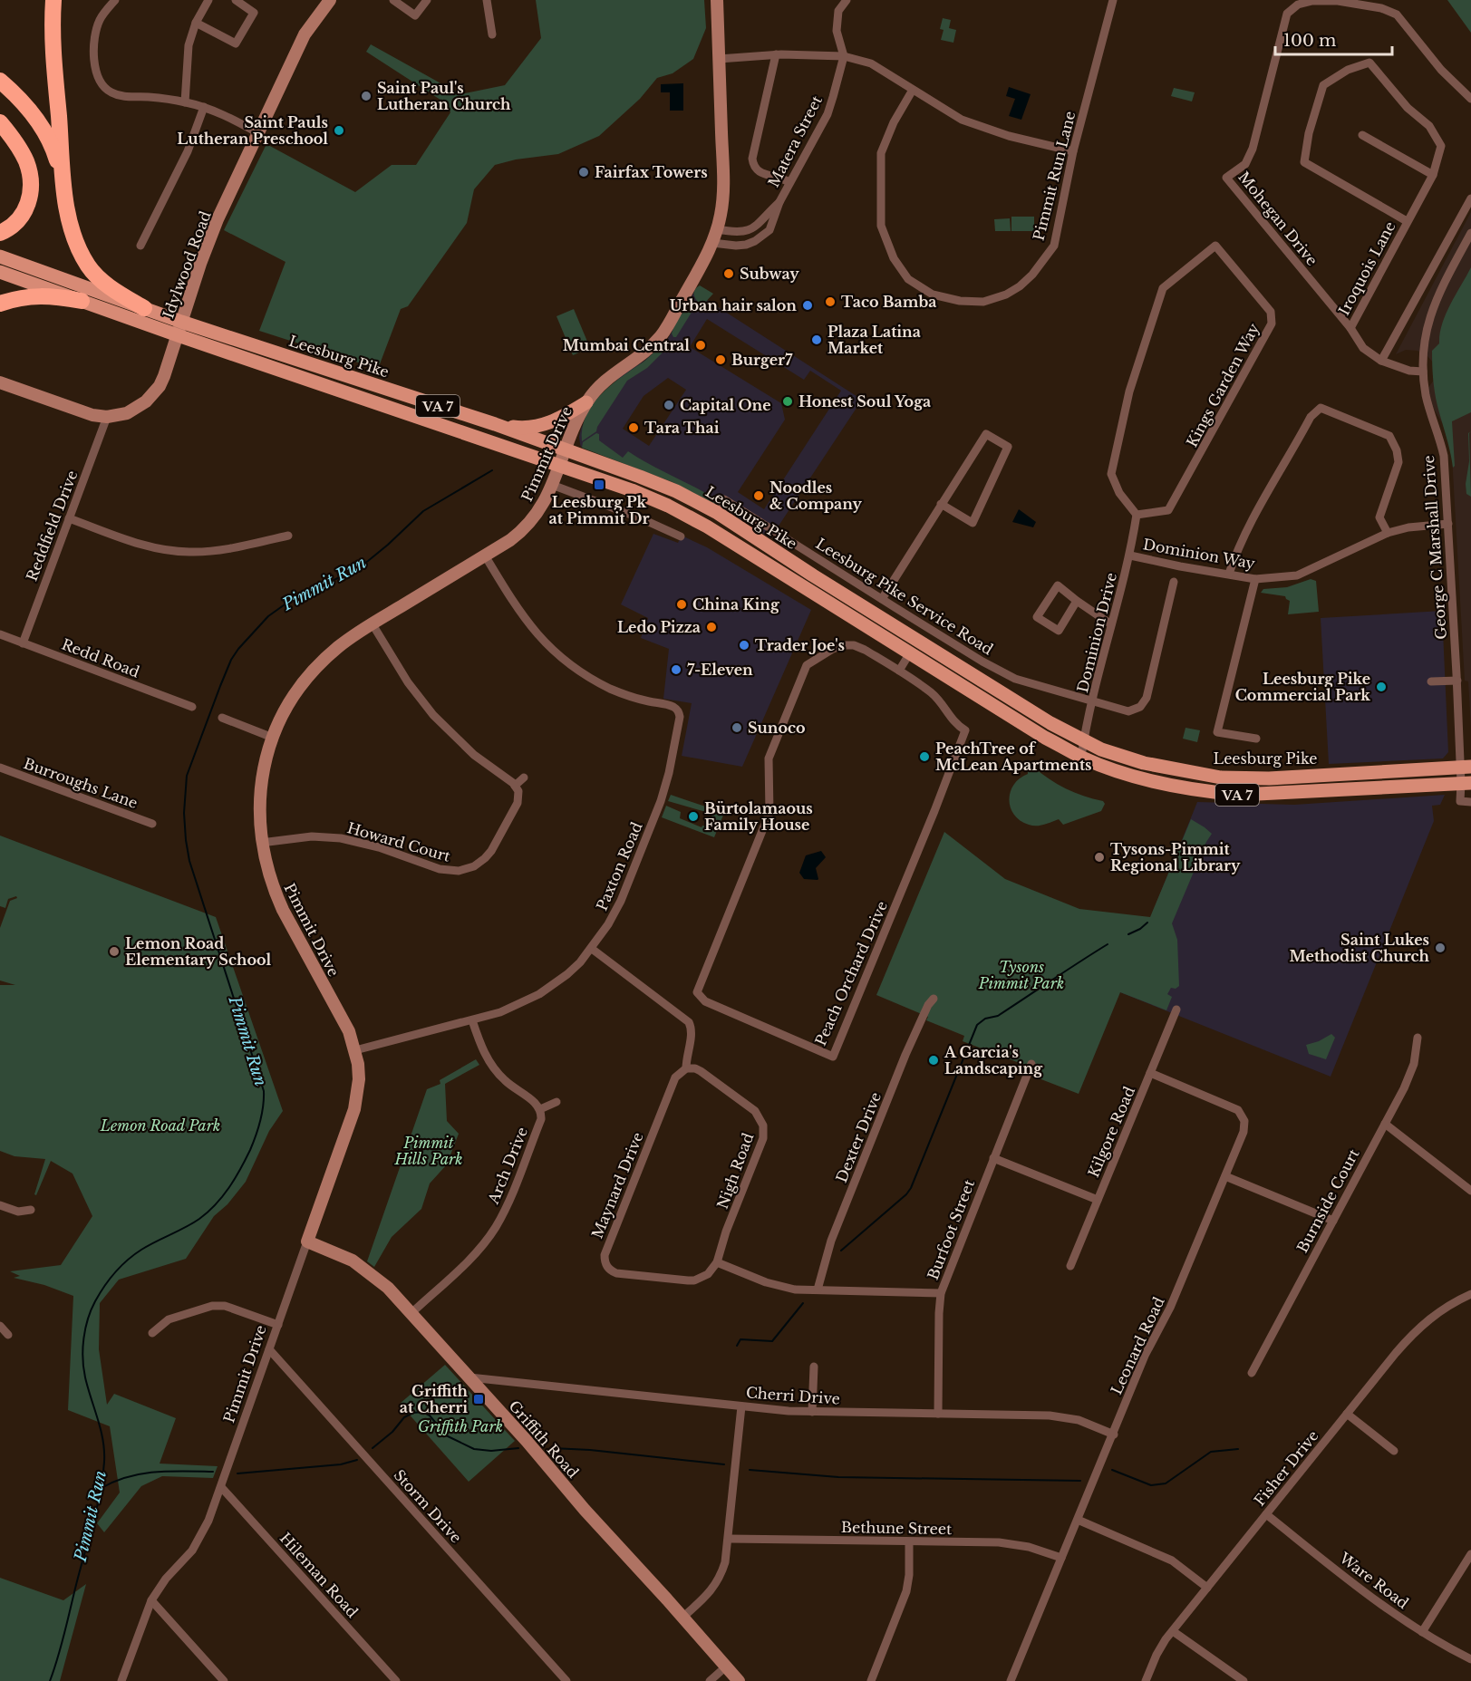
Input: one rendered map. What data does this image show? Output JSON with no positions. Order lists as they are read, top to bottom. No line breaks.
{"streets":{"main road":["Leesburg Pike","VA 7"],"street":["Matera Street","Pimmit Run Lane","Mohegan Drive","Idylwood Road","Iroquois Lane","Kings Garden Way","Pimmit Drive","Reddfield Drive","George C Marshall Drive","Dominion Way","Leesburg Pike Service Road","Dominion Drive","Redd Road","Burroughs Lane","Howard Court","Paxton Road","Peach Orchard Drive","Kilgore Road","Dexter Drive","Arch Drive","Nigh Road","Maynard Drive","Burnside Court","Burfoot Street","Leonard Road","Cherri Drive","Griffith Road","Fisher Drive","Storm Drive","Bethune Street","Hileman Road","Ware Road"]},"crossings":[["Matera Street","Pimmit Drive"],["Mohegan Drive","Iroquois Lane"],["Mohegan Drive","George C Marshall Drive"],["Idylwood Road","Leesburg Pike"],["Idylwood Road","Reddfield Drive"],["Leesburg Pike","Pimmit Drive"],["Leesburg Pike","George C Marshall Drive"],["Leesburg Pike","Leesburg Pike Service Road"],["Leesburg Pike","Dominion Drive"],["Kings Garden Way","Dominion Drive"],["Pimmit Drive","Howard Court"],["Pimmit Drive","Paxton Road"],["Pimmit Drive","Griffith Road"],["Pimmit Drive","Storm Drive"],["Pimmit Drive","Hileman Road"],["Reddfield Drive","Redd Road"],["George C Marshall Drive","Dominion Way"],["Dominion Way","Dominion Drive"],["Leesburg Pike Service Road","Dominion Drive"],["Kilgore Road","Leonard Road"],["Arch Drive","Griffith Road"],["Nigh Road","Maynard Drive"],["Burfoot Street","Cherri Drive"],["Leonard Road","Cherri Drive"],["Leonard Road","Bethune Street"],["Cherri Drive","Griffith Road"],["Fisher Drive","Ware Road"]],"water":["Pimmit Run"],"parks":["Tysons Pimmit Park","Lemon Road Park","Pimmit Hills Park","Griffith Park"],"places":{"other":["Saint Paul's Lutheran Church","Saint Pauls Lutheran Preschool","Fairfax Towers","Subway","Taco Bamba","Urban hair salon","Plaza Latina Market","Mumbai Central","Burger7","Honest Soul Yoga","Capital One","Tara Thai","Noodles & Company","China King","Ledo Pizza","Trader Joe's","7-Eleven","Leesburg Pike Commercial Park","Sunoco","PeachTree of McLean Apartments","Bürtolamaous Family House","Tysons-Pimmit Regional Library","Saint Lukes Methodist Church","Lemon Road Elementary School","A Garcia's Landscaping"],"transit":["Leesburg Pk at Pimmit Dr","Griffith at Cherri"]},"scale_bar":"100 m"}
